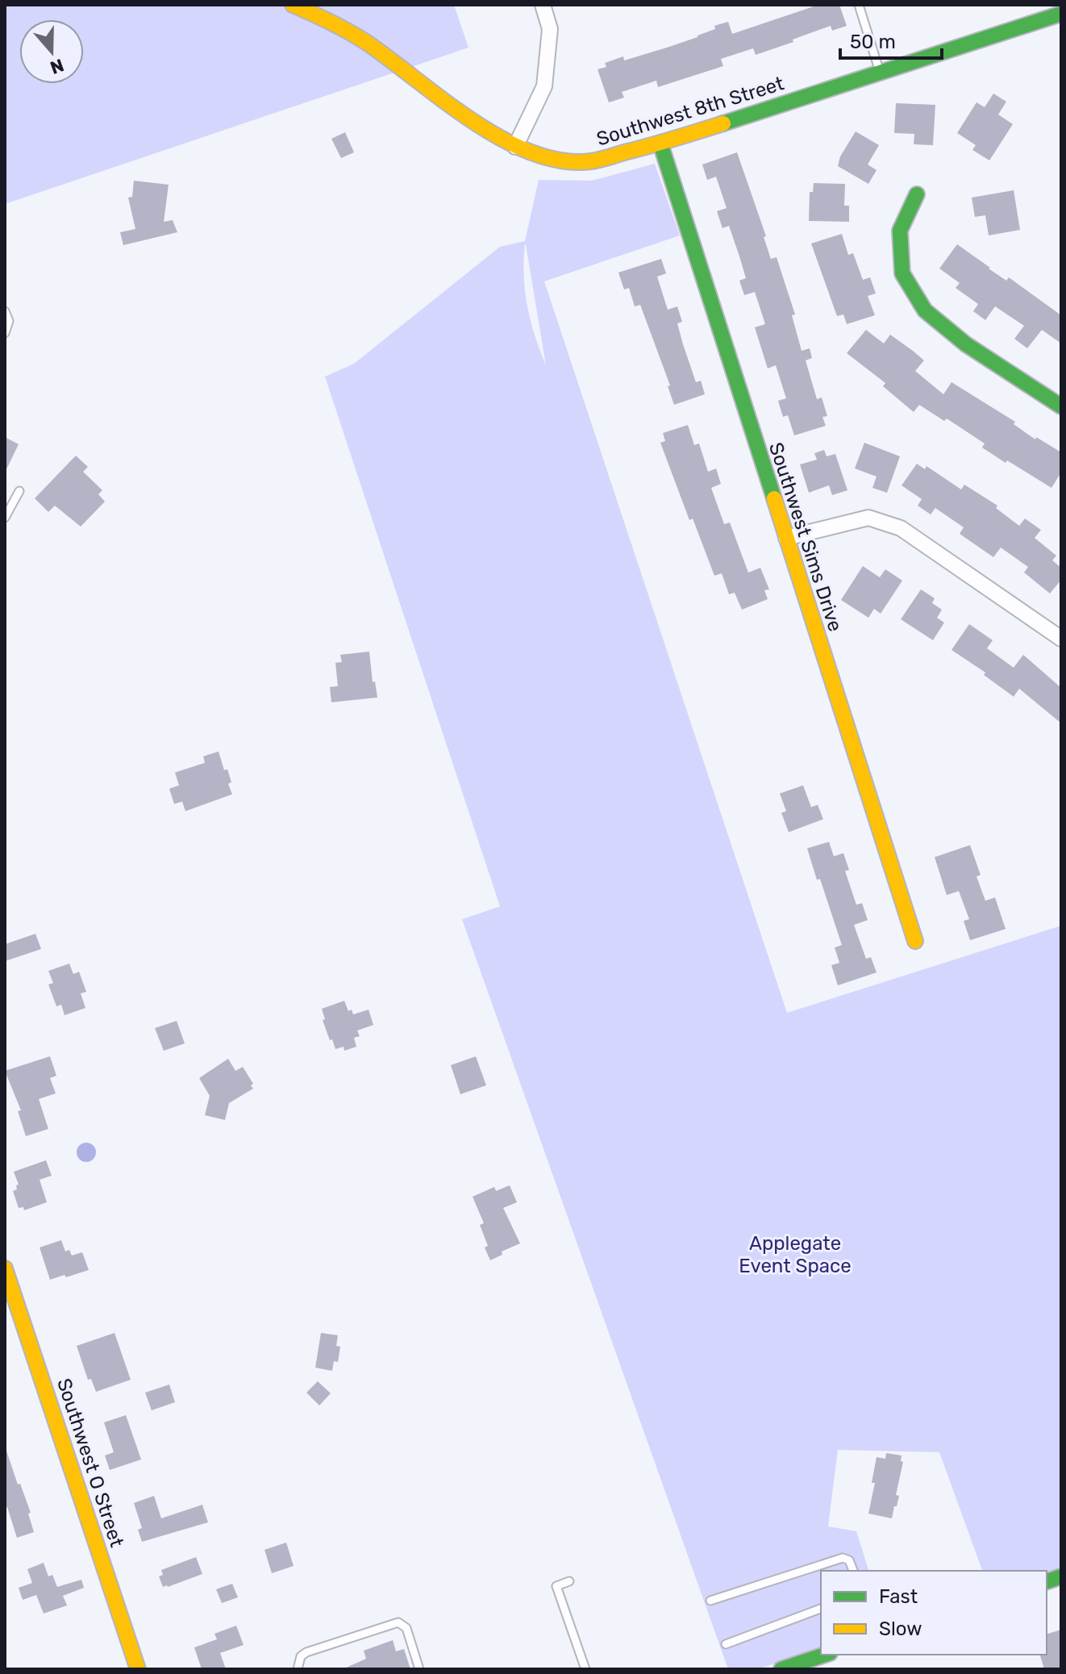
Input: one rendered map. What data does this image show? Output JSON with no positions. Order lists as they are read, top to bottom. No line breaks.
{"streets":{"street":["Southwest 8th Street","Southwest Sims Drive","Southwest O Street"]},"crossings":[["Southwest 8th Street","Southwest Sims Drive"]],"parks":["Applegate Event Space"],"legend":["Fast","Slow"],"scale_bar":"50 m","north":"bottom"}
